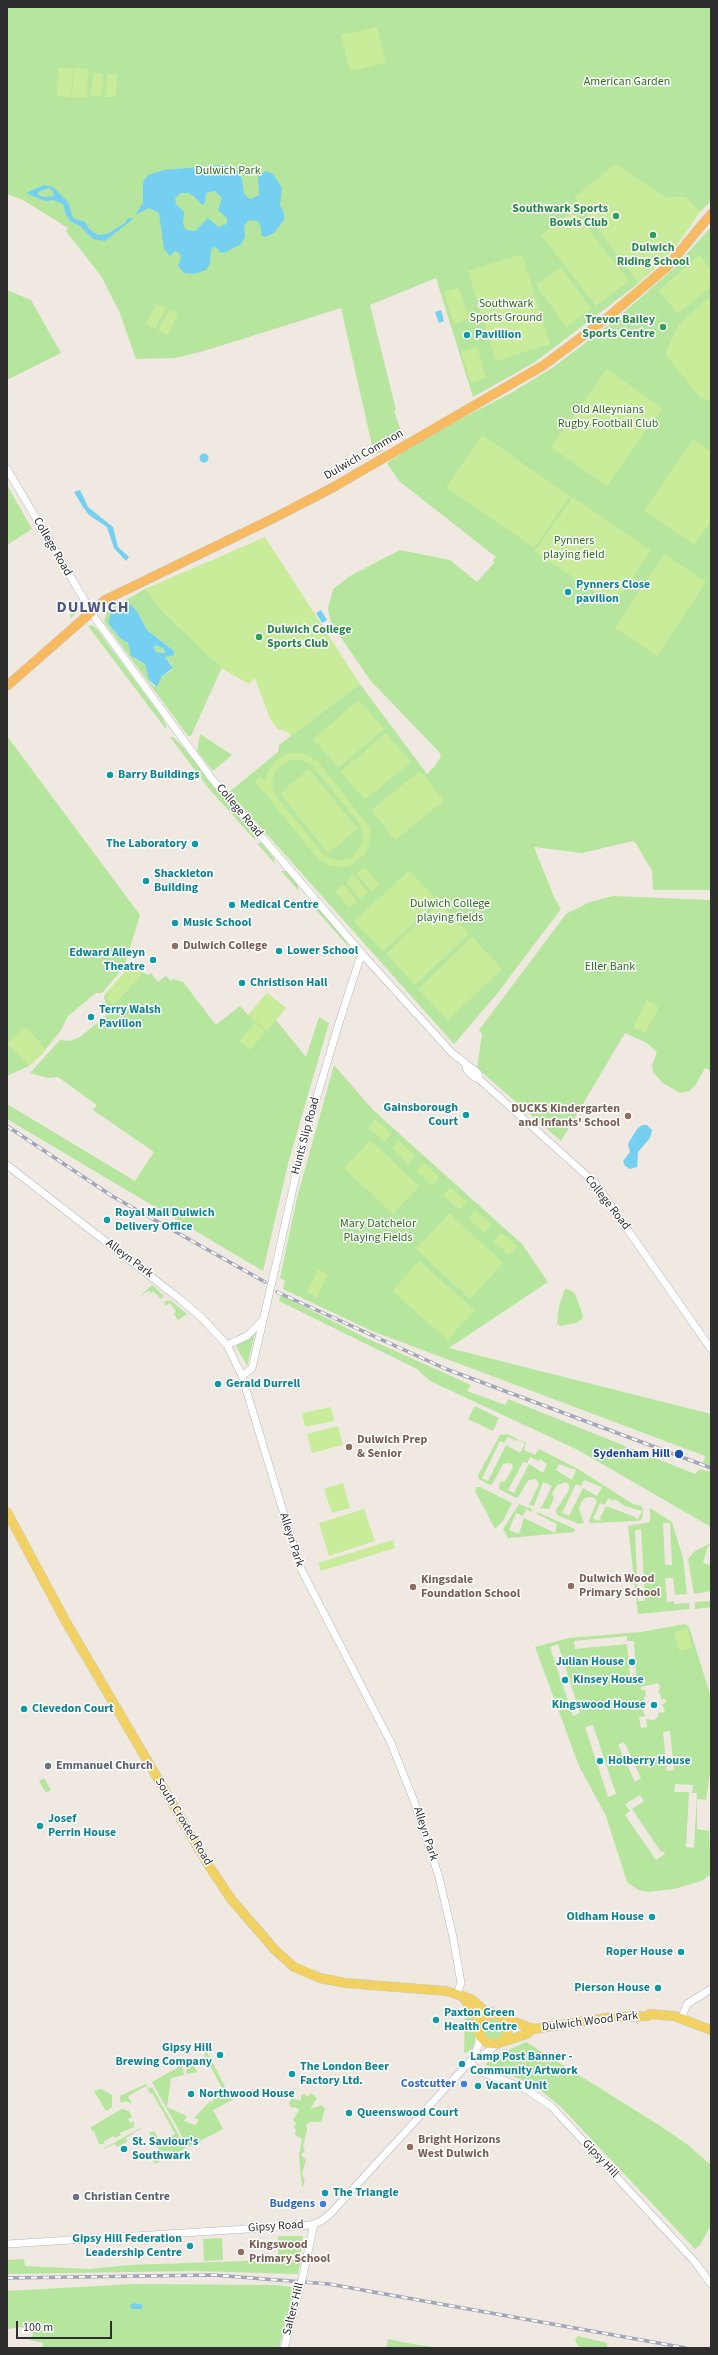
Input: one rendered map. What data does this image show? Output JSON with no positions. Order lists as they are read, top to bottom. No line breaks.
{"streets":{"highway":["Dulwich Common"],"main road":["South Croxted Road","Dulwich Wood Park"],"street":["College Road","Hunts Slip Road","Alleyn Park","Gipsy Hill","Gipsy Road","Salters Hill"]},"crossings":[["Dulwich Common","College Road"],["College Road","Hunts Slip Road"],["Hunts Slip Road","Alleyn Park"],["Alleyn Park","South Croxted Road"],["South Croxted Road","Dulwich Wood Park"],["South Croxted Road","Gipsy Road"],["Dulwich Wood Park","Gipsy Road"],["Gipsy Hill","Gipsy Road"],["Gipsy Road","Salters Hill"]],"districts":["DULWICH"],"parks":["American Garden","Dulwich Park","Southwark Sports Ground","Old Alleynians Rugby Football Club","Pynners playing field","Dulwich College playing fields","Eller Bank","Mary Datchelor Playing Fields"],"places":["Southwark Sports Bowls Club","Dulwich Riding School","Trevor Bailey Sports Centre","Pavillion","Pynners Close pavilion","Dulwich College Sports Club","Barry Buildings","The Laboratory","Shackleton Building","Medical Centre","Music School","Dulwich College","Lower School","Edward Alleyn Theatre","Christison Hall","Terry Walsh Pavilion","Gainsborough Court","DUCKS Kindergarten and Infants' School","Royal Mail Dulwich Delivery Office","Gerald Durrell","Dulwich Prep & Senior","Sydenham Hill","Dulwich Wood Primary School","Kingsdale Foundation School","Julian House","Kinsey House","Kingswood House","Clevedon Court","Holberry House","Emmanuel Church","Josef Perrin House","Oldham House","Roper House","Pierson House","Paxton Green Health Centre","Gipsy Hill Brewing Company","Lamp Post Banner - Community Artwork","The London Beer Factory Ltd.","Costcutter","Vacant Unit","Northwood House","Queenswood Court","Bright Horizons West Dulwich","St. Saviour's Southwark","The Triangle","Christian Centre","Budgens","Gipsy Hill Federation Leadership Centre","Kingswood Primary School"],"scale_bar":"100 m"}
